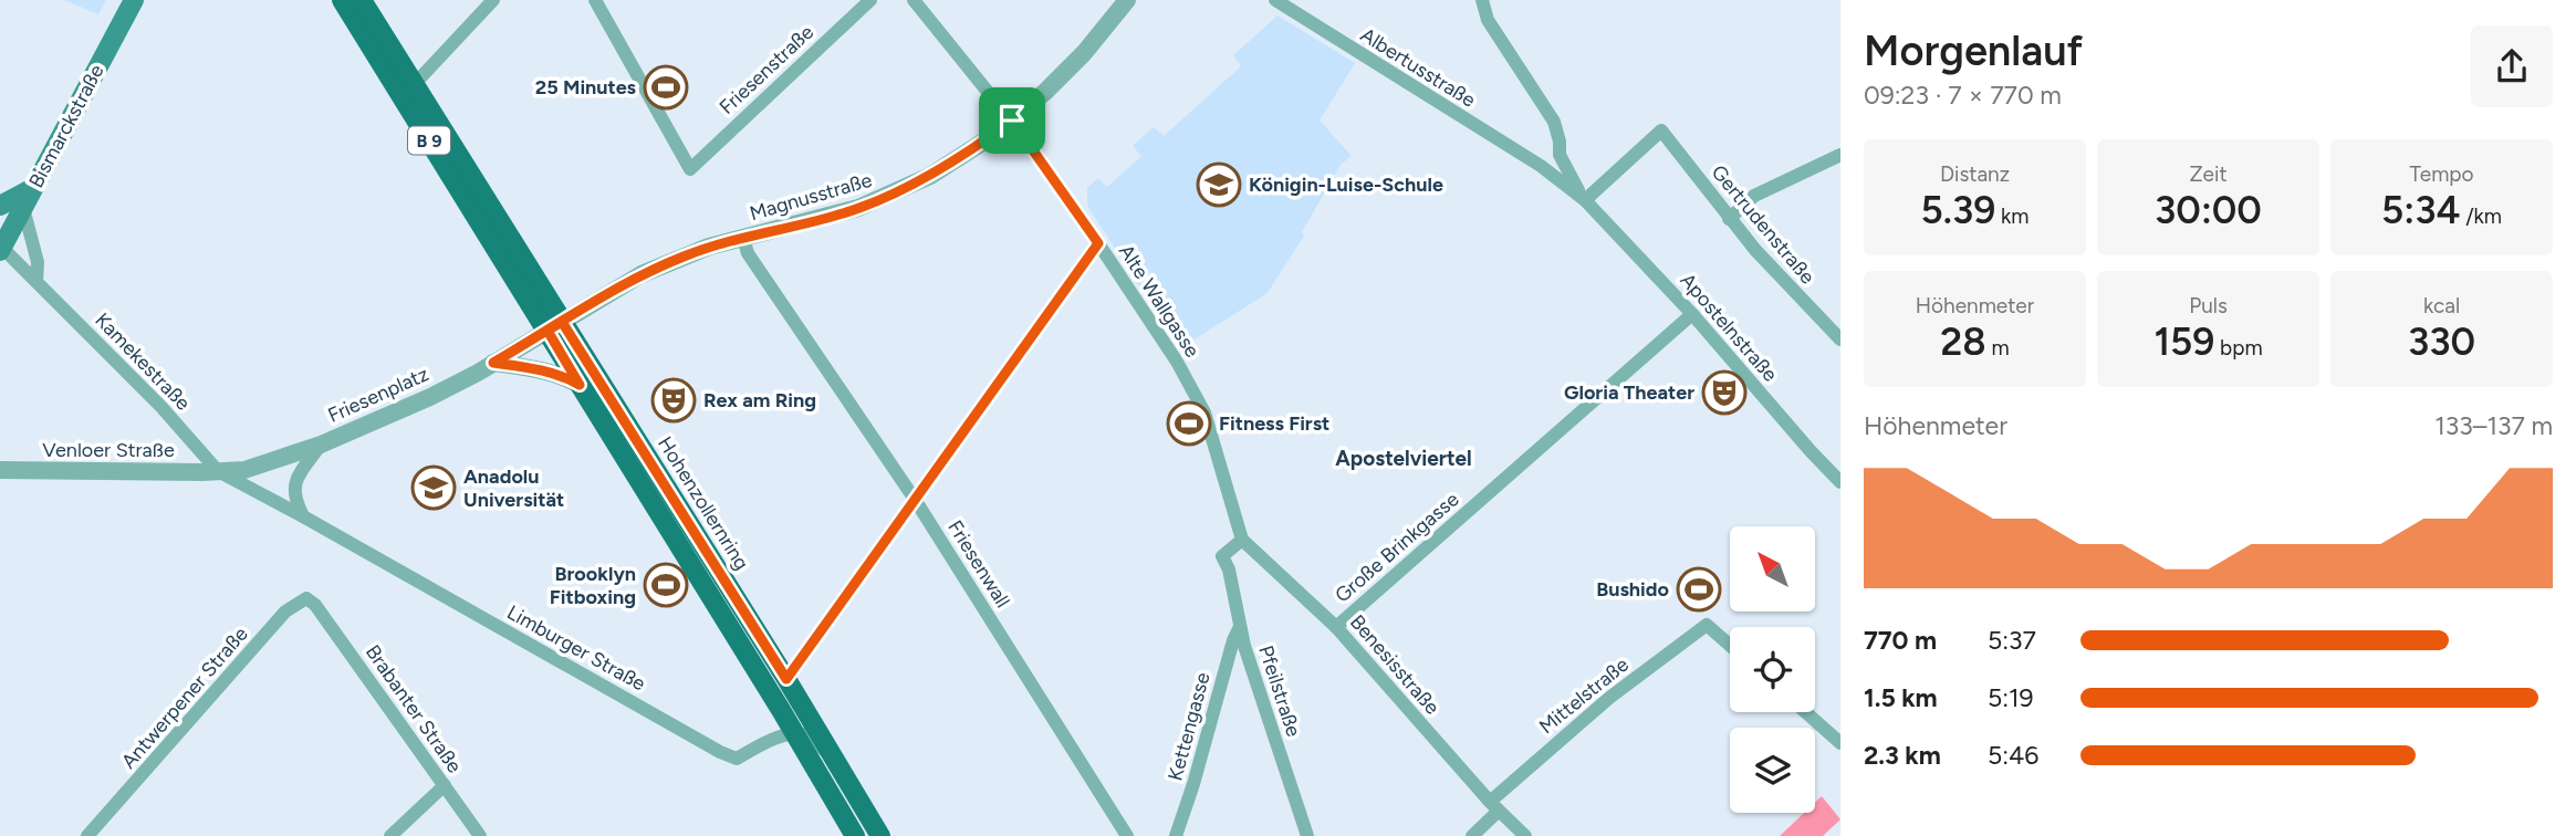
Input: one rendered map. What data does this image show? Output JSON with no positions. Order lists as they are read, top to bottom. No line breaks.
{"streets":{"main road":["Bismarckstraße","B 9","Hohenzollernring"],"street":["Albertusstraße","Friesenstraße","Magnusstraße","Gertrudenstraße","Alte Wallgasse","Apostelnstraße","Kamekestraße","Friesenplatz","Venloer Straße","Große Brinkgasse","Friesenwall","Limburger Straße","Benesisstraße","Pfeilstraße","Mittelstraße","Antwerpener Straße","Brabanter Straße","Kettengasse"]},"crossings":[["Albertusstraße","Apostelnstraße"],["Bismarckstraße","Kamekestraße"],["Magnusstraße","Alte Wallgasse"],["Magnusstraße","Friesenplatz"],["Magnusstraße","Hohenzollernring"],["Magnusstraße","Friesenwall"],["Gertrudenstraße","Apostelnstraße"],["Alte Wallgasse","Benesisstraße"],["Alte Wallgasse","Pfeilstraße"],["Apostelnstraße","Große Brinkgasse"],["Kamekestraße","Friesenplatz"],["Kamekestraße","Venloer Straße"],["Kamekestraße","Limburger Straße"],["Friesenplatz","Venloer Straße"],["Friesenplatz","Hohenzollernring"],["Friesenplatz","Limburger Straße"],["Venloer Straße","Limburger Straße"],["Hohenzollernring","Limburger Straße"],["Große Brinkgasse","Benesisstraße"],["Benesisstraße","Pfeilstraße"],["Benesisstraße","Mittelstraße"],["Pfeilstraße","Kettengasse"],["Antwerpener Straße","Brabanter Straße"]],"districts":["Apostelviertel"],"places":{"sports":["25 Minutes","Fitness First","Brooklyn Fitboxing","Bushido"],"school or university":["Königin-Luise-Schule","Anadolu Universität"],"theatre":["Gloria Theater","Rex am Ring"]},"north":"top left","page":{"heading":["Morgenlauf","09:23 · 7 × 770 m"],"stats":[["Distanz","5.39 km"],["Zeit","30:00"],["Tempo","5:34 /km"],["Höhenmeter","28 m"],["Puls","159 bpm"],["kcal","330"]],"chart":["Höhenmeter","133–137 m"],"list":[{"name":"770 m","note":"5:37"},{"name":"1.5 km","note":"5:19"},{"name":"2.3 km","note":"5:46"}]}}
